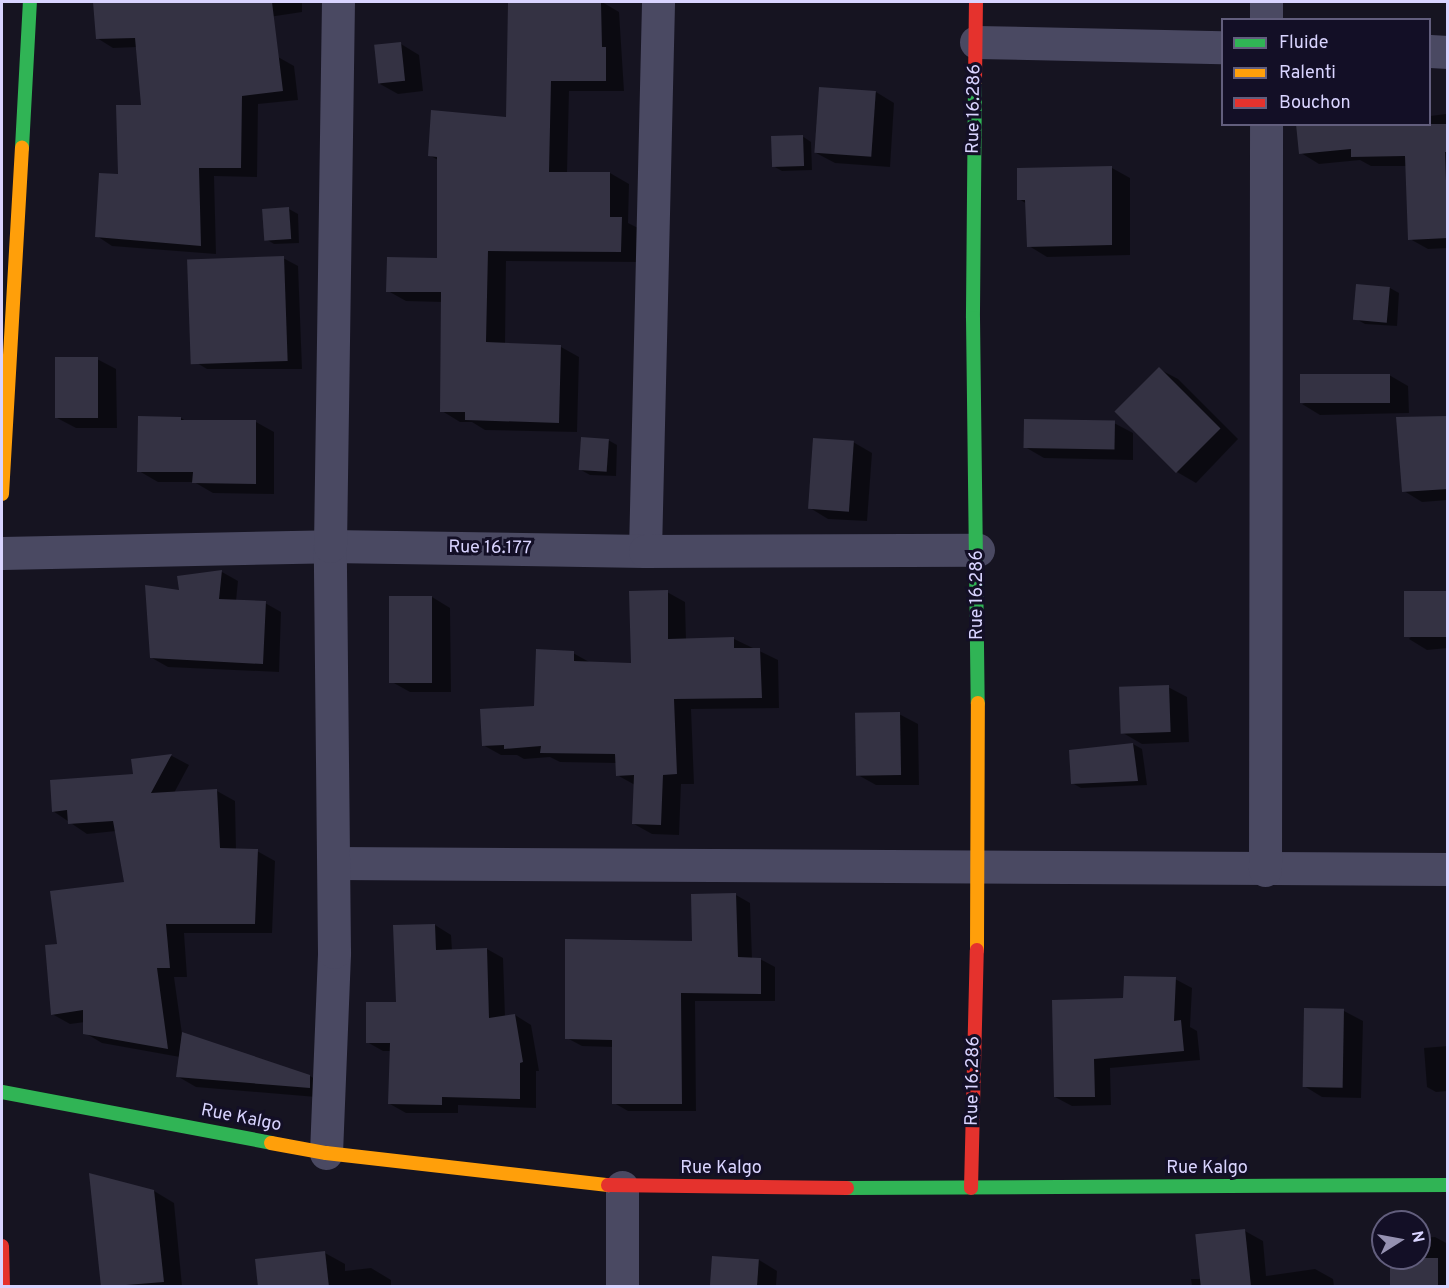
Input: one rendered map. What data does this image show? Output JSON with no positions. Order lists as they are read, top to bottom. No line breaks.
{"streets":{"street":["Rue 16.286","Rue 16.177","Rue Kalgo"]},"crossings":[["Rue 16.286","Rue 16.177"],["Rue 16.286","Rue Kalgo"]],"legend":["Fluide","Ralenti","Bouchon"],"north":"right"}
